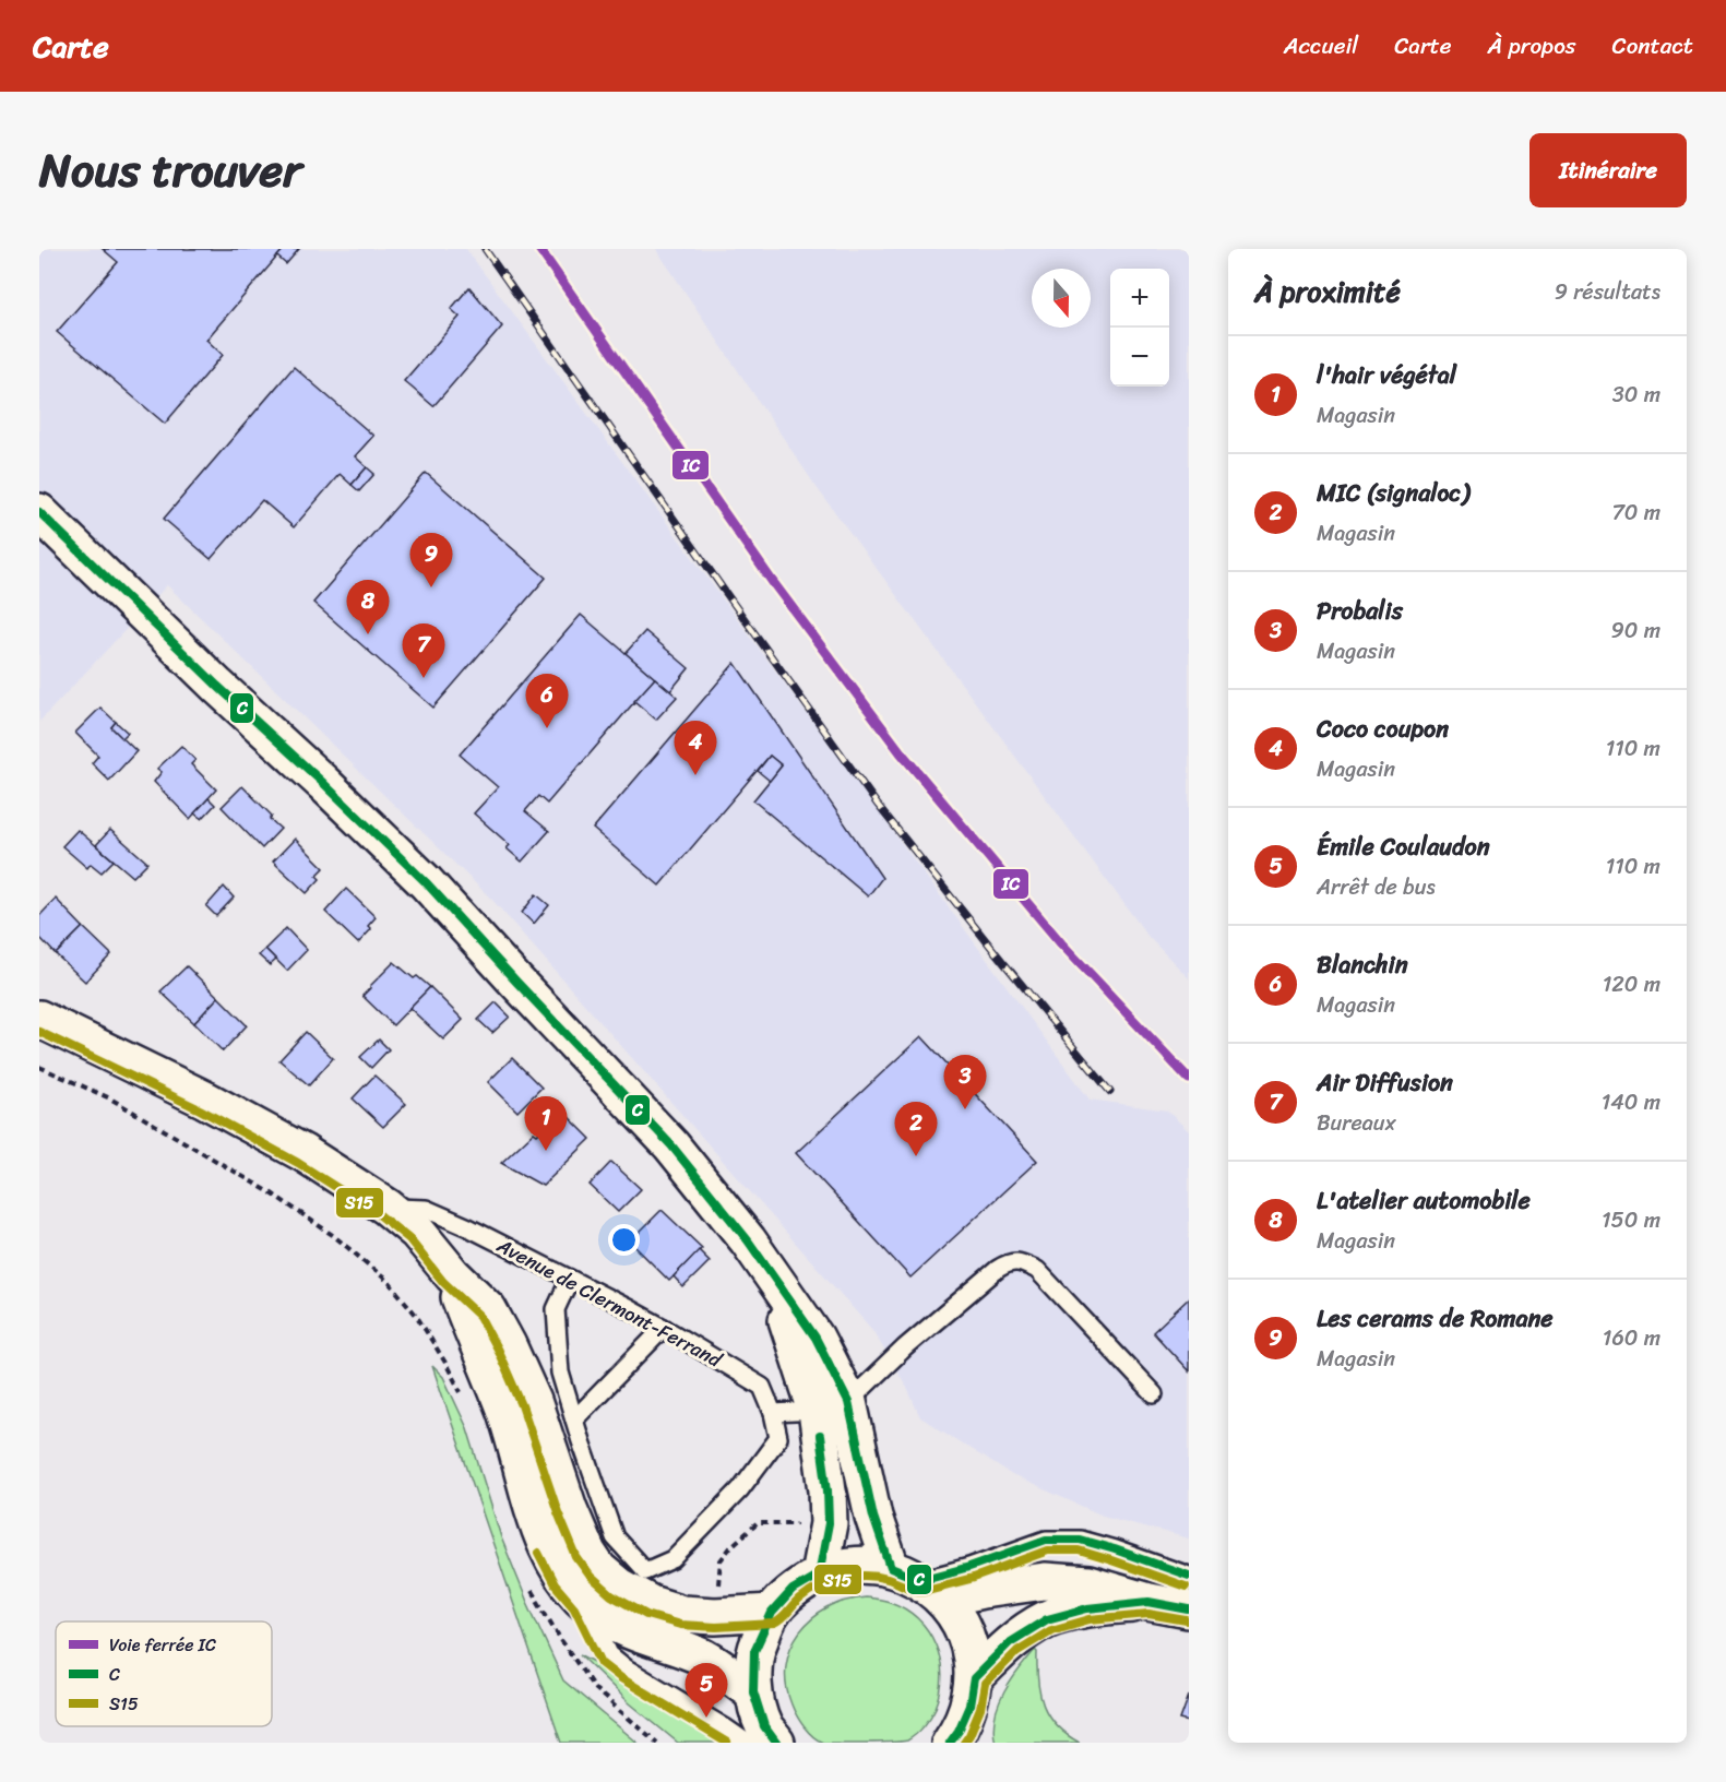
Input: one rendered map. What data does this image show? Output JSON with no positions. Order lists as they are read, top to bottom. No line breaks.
{"streets":{"main road":["Avenue de Clermont-Ferrand"]},"lines":["rail line IC","transit line C","transit line S15"],"legend":["Voie ferrée IC","C","S15"],"north":"bottom","page":{"header":"Carte","nav":["Accueil","Carte","À propos","Contact"],"title":"Nous trouver","buttons":"Itinéraire","heading":["À proximité","9 résultats"],"map_buttons":["+","−"],"list":[{"mark":"1","name":"l'hair végétal","note":"Magasin","value":"30 m"},{"mark":"2","name":"MIC (signaloc)","note":"Magasin","value":"70 m"},{"mark":"3","name":"Probalis","note":"Magasin","value":"90 m"},{"mark":"4","name":"Coco coupon","note":"Magasin","value":"110 m"},{"mark":"5","name":"Émile Coulaudon","note":"Arrêt de bus","value":"110 m"},{"mark":"6","name":"Blanchin","note":"Magasin","value":"120 m"},{"mark":"7","name":"Air Diffusion","note":"Bureaux","value":"140 m"},{"mark":"8","name":"L'atelier automobile","note":"Magasin","value":"150 m"},{"mark":"9","name":"Les cerams de Romane","note":"Magasin","value":"160 m"}],"pins":["9","8","7","6","4","3","1","2","5"]}}
